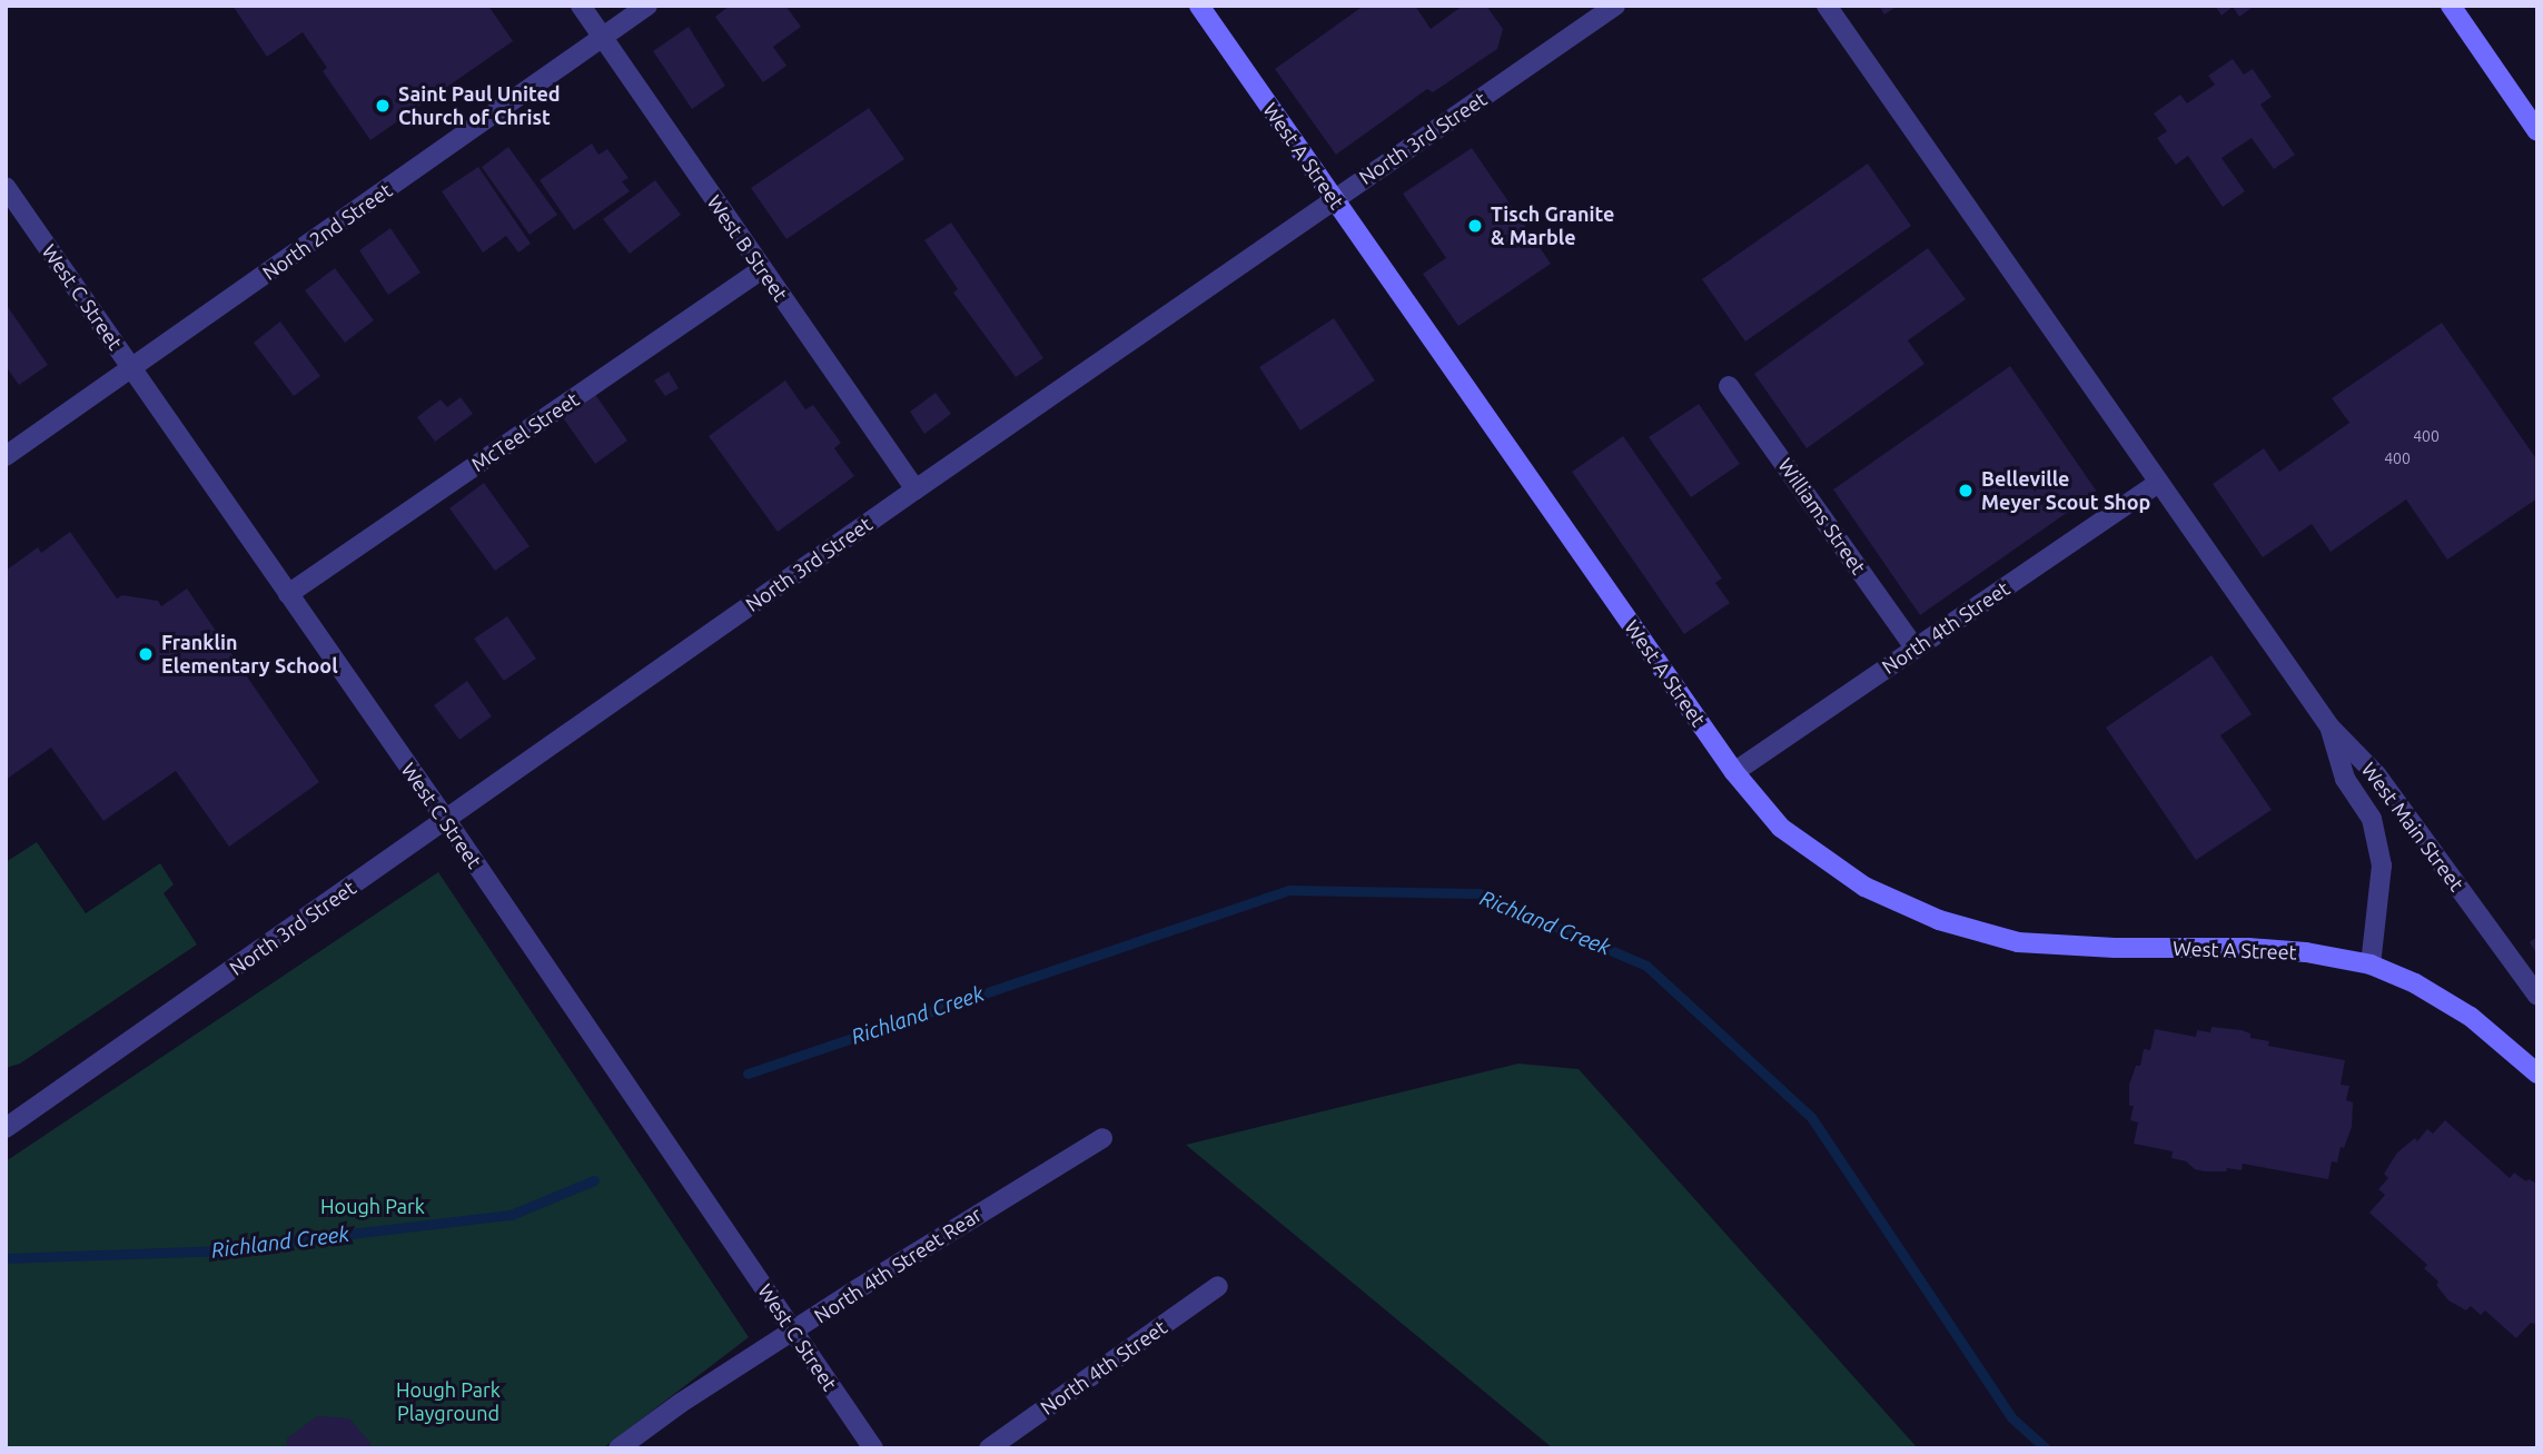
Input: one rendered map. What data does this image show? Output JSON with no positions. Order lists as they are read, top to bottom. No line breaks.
{"streets":{"main road":["West A Street"],"street":["North 3rd Street","North 2nd Street","West B Street","West C Street","McTeel Street","Williams Street","North 4th Street","West Main Street","North 4th Street Rear"]},"crossings":[["North 3rd Street","West A Street"],["North 3rd Street","West B Street"],["North 3rd Street","West C Street"],["West A Street","North 4th Street"],["West A Street","West Main Street"],["North 2nd Street","West B Street"],["North 2nd Street","West C Street"],["West B Street","McTeel Street"],["West C Street","McTeel Street"],["West C Street","North 4th Street Rear"],["Williams Street","North 4th Street"]],"water":["Richland Creek"],"parks":["Hough Park","Hough Park Playground"],"places":["Saint Paul United Church of Christ","Tisch Granite & Marble","Belleville Meyer Scout Shop","Franklin Elementary School"],"house_numbers":["400","400"]}
